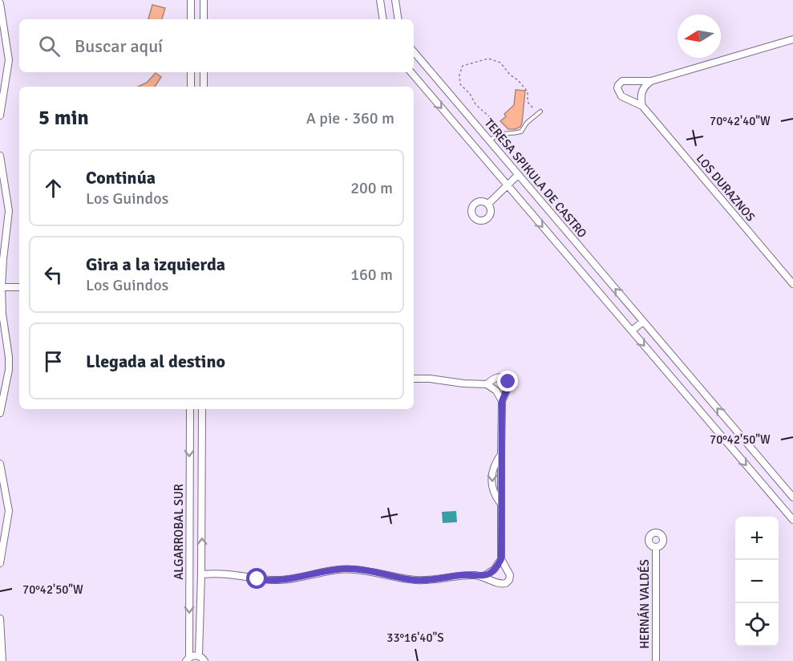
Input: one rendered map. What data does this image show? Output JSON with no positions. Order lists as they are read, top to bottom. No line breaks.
{"streets":{"street":["TERESA SPIKULA DE CASTRO","LOS DURAZNOS","ALGARROBAL SUR","HERNÁN VALDÉS"]},"north":"left","page":{"search":"Buscar aquí","heading":["5 min","A pie · 360 m"],"list":[["Continúa","Los Guindos","200 m"],["Gira a la izquierda","Los Guindos","160 m"],"Llegada al destino"],"map_buttons":["+","−"]},"coordinates":["70°42'40\"W","70°42'50\"W","33°16'40\"S"]}
